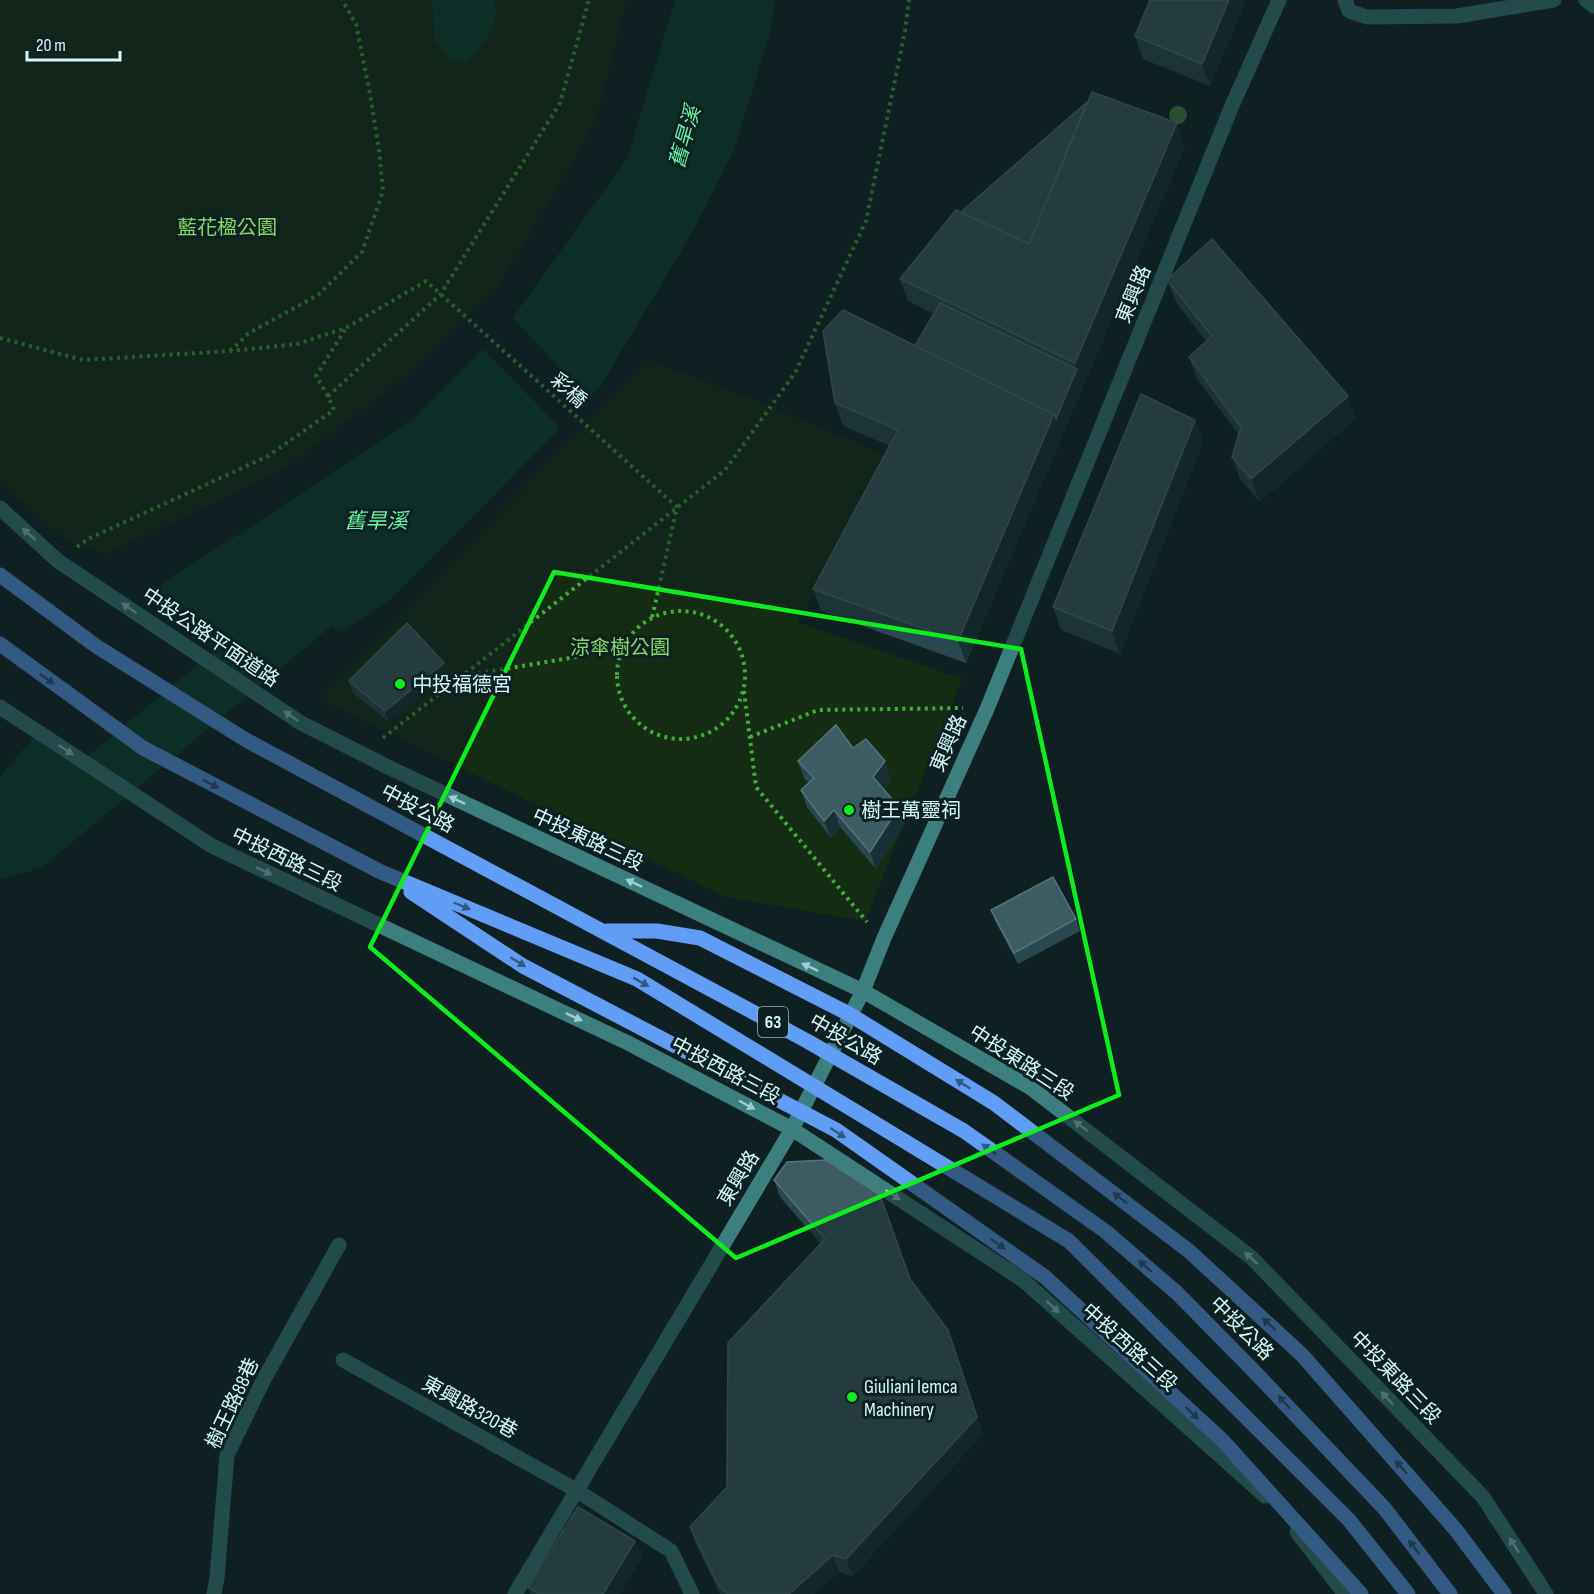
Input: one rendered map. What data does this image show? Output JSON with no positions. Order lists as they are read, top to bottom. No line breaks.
{"streets":{"main road":["中投公路","63"],"street":["東興路","中投公路平面道路","中投東路三段","中投西路三段","樹王路88巷","東興路320巷"],"path":["彩橋"]},"crossings":[["東興路","中投東路三段"],["東興路","中投西路三段"],["東興路","東興路320巷"],["中投公路平面道路","中投東路三段"]],"one_way":["中投公路平面道路","中投東路三段","中投西路三段"],"water":["舊旱溪"],"parks":["藍花楹公園","涼傘樹公園"],"places":["中投福德宮","樹王萬靈祠","Giuliani Iemca Machinery"],"scale_bar":"20 m"}
